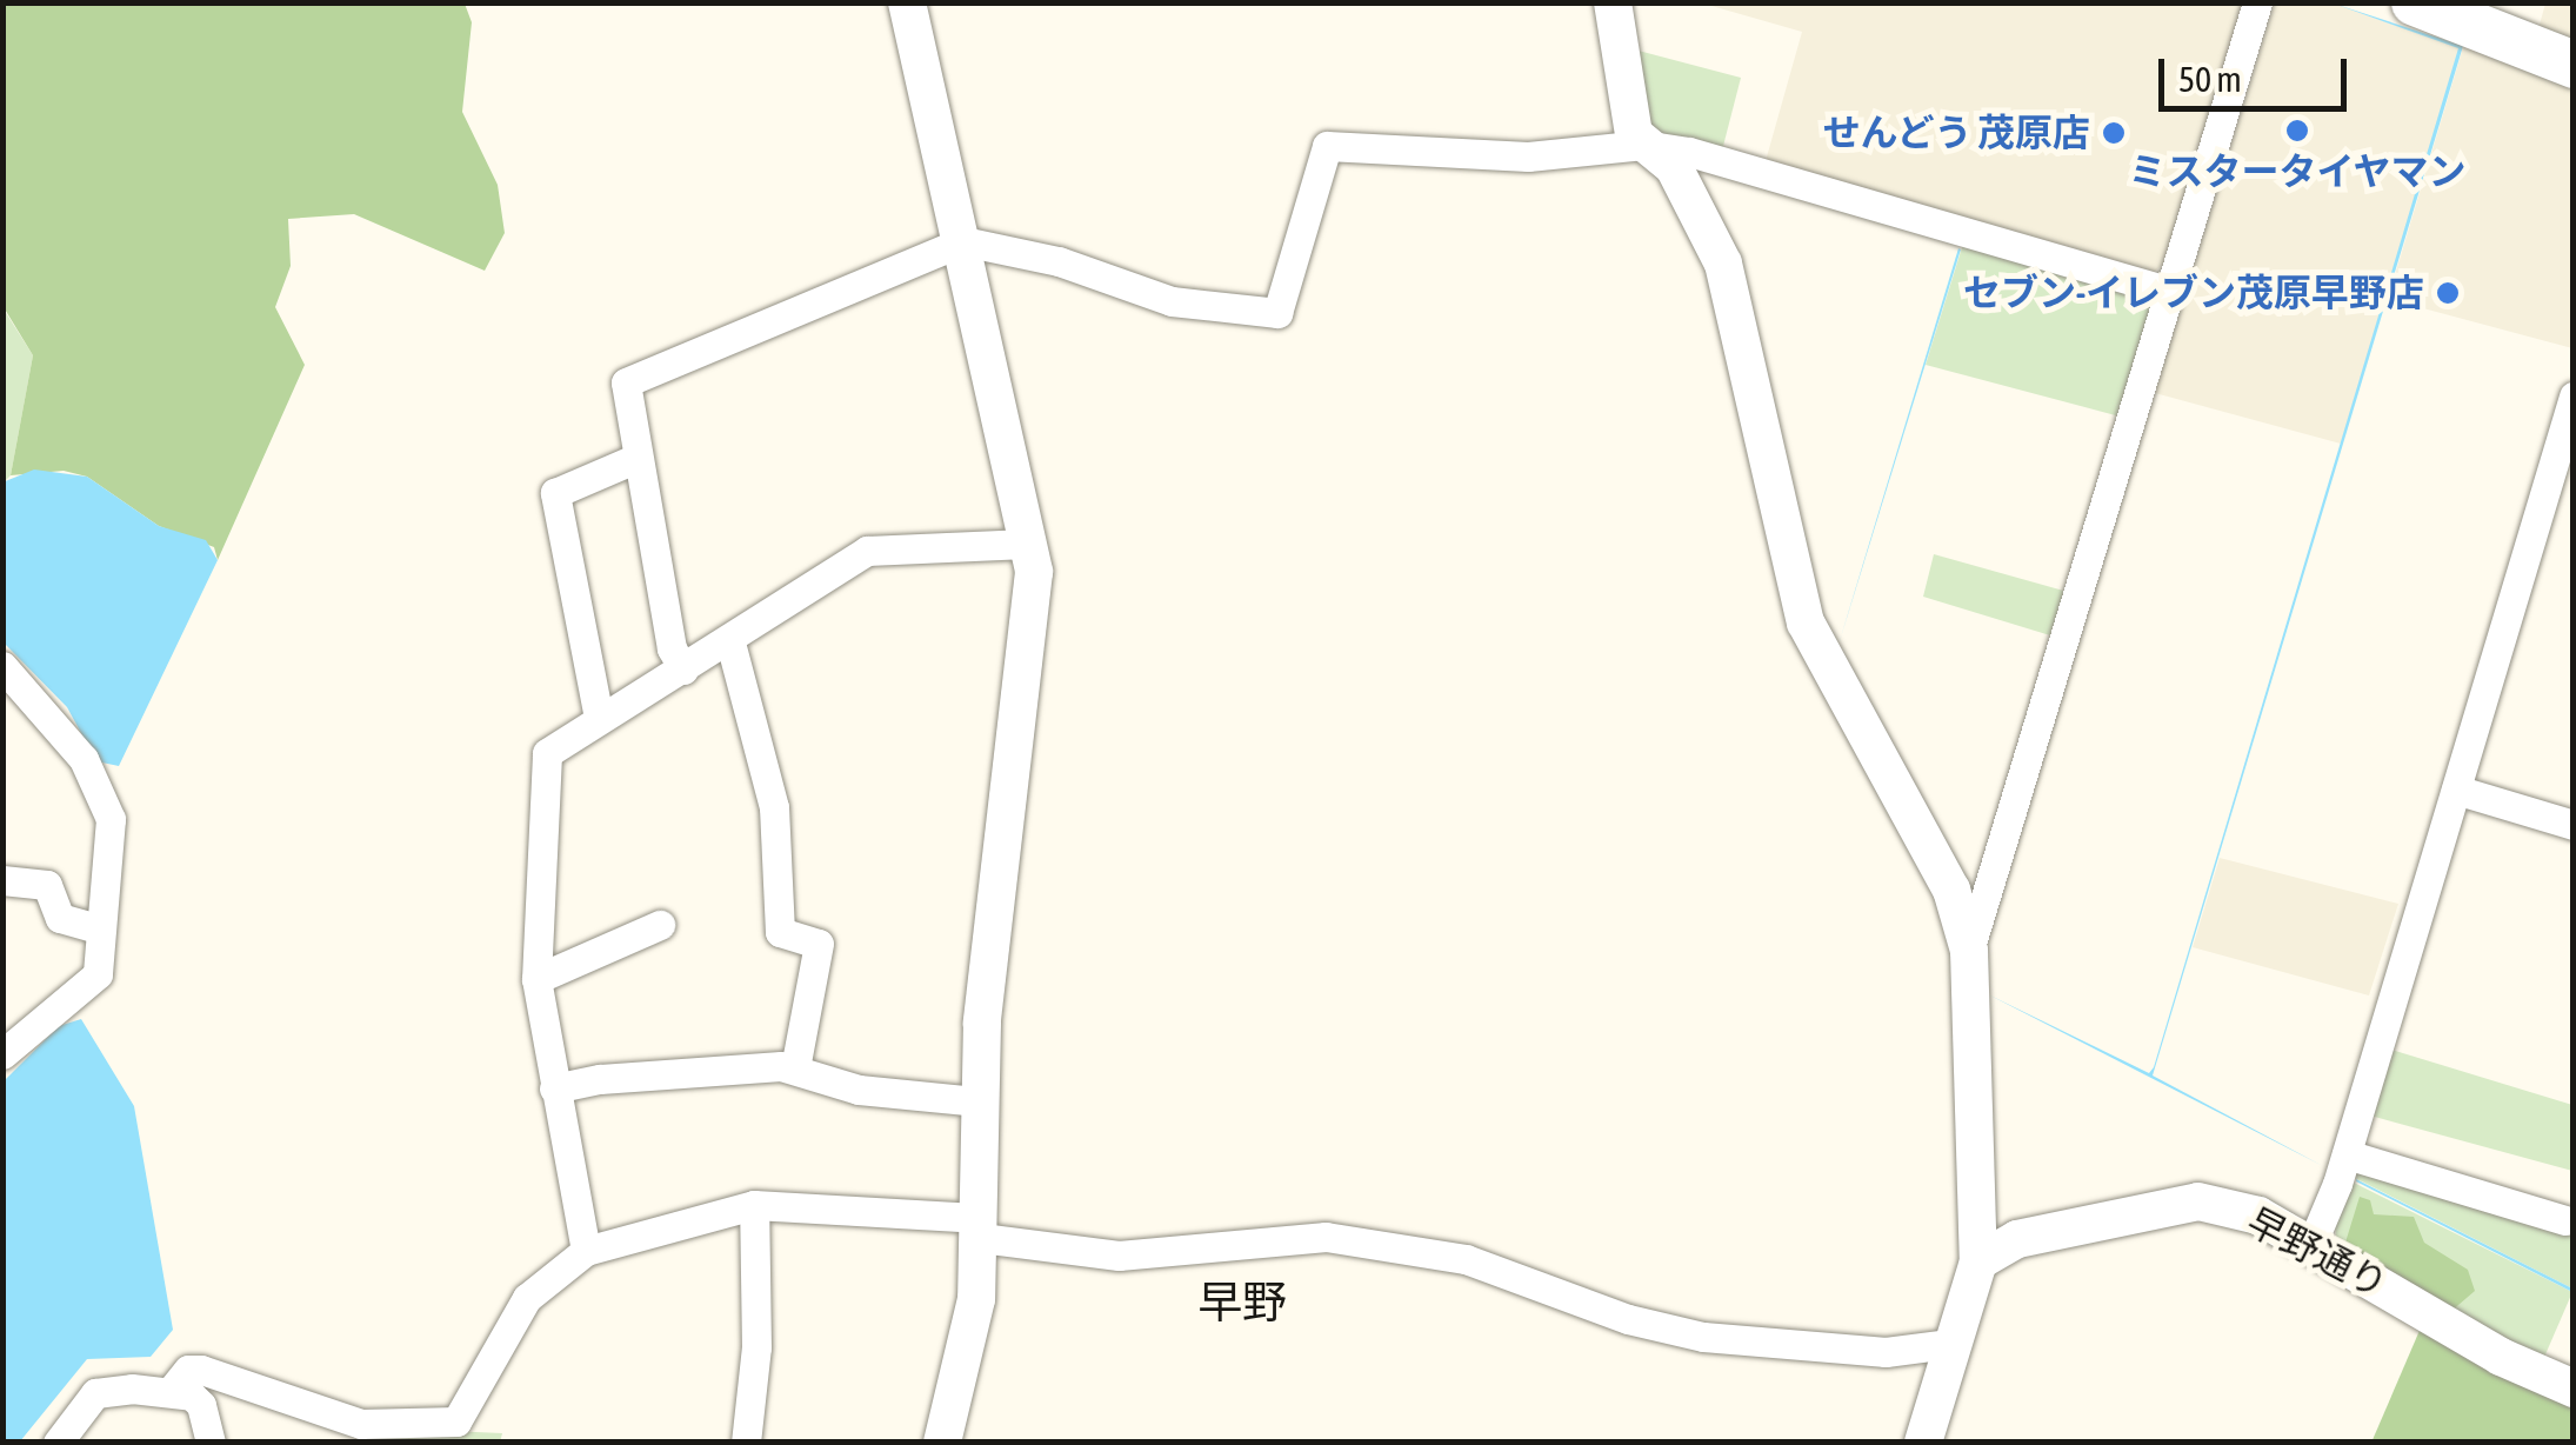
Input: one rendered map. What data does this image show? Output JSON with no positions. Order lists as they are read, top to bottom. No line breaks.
{"streets":{"street":["早野通り"]},"districts":["早野"],"places":["ミスタータイヤマン","せんどう 茂原店","セブン-イレブン茂原早野店"],"scale_bar":"50 m"}
